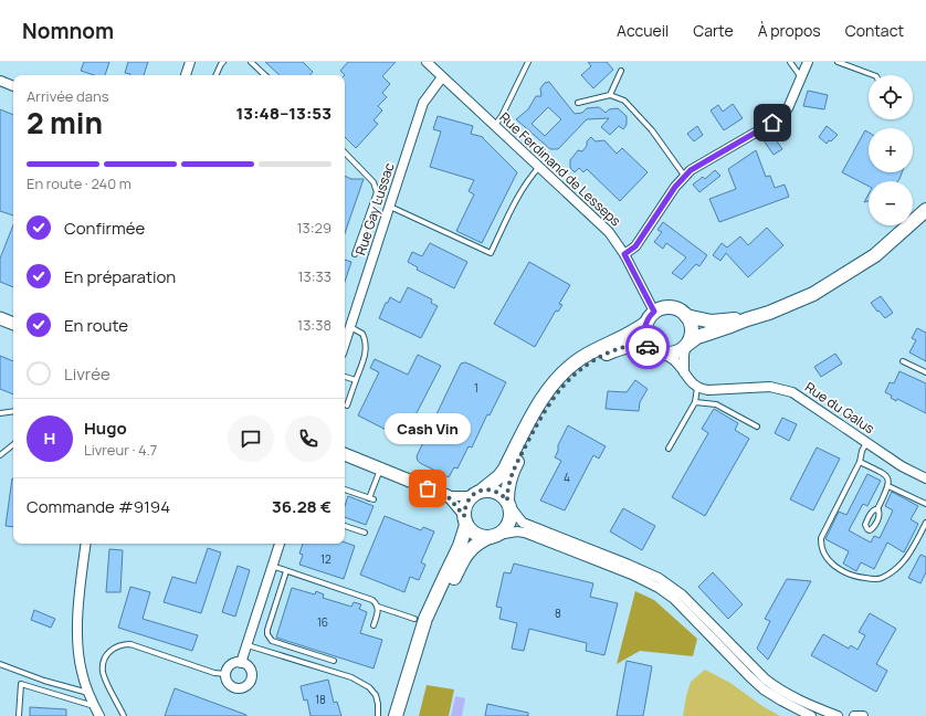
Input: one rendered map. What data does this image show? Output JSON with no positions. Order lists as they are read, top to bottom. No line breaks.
{"streets":{"street":["Rue Ferdinand de Lesseps","Rue Gay Lussac","Rue du Galus"]},"crossings":[["Rue Ferdinand de Lesseps","Rue Gay Lussac"]],"places":["Cash Vin"],"house_numbers":["1","4","12","8","16","18"],"page":{"header":"Nomnom","nav":["Accueil","Carte","À propos","Contact"],"map_buttons":["+","−"],"heading":["2 min","Arrivée dans","13:48–13:53"],"panel":["Hugo","Livreur · 4.7","Commande #9194","36.28 €"],"bar":"En route · 240 m","list":[["Confirmée","13:29"],["En préparation","13:33"],["En route","13:38"],"Livrée"],"bubble":"Cash Vin","round":"H"}}
